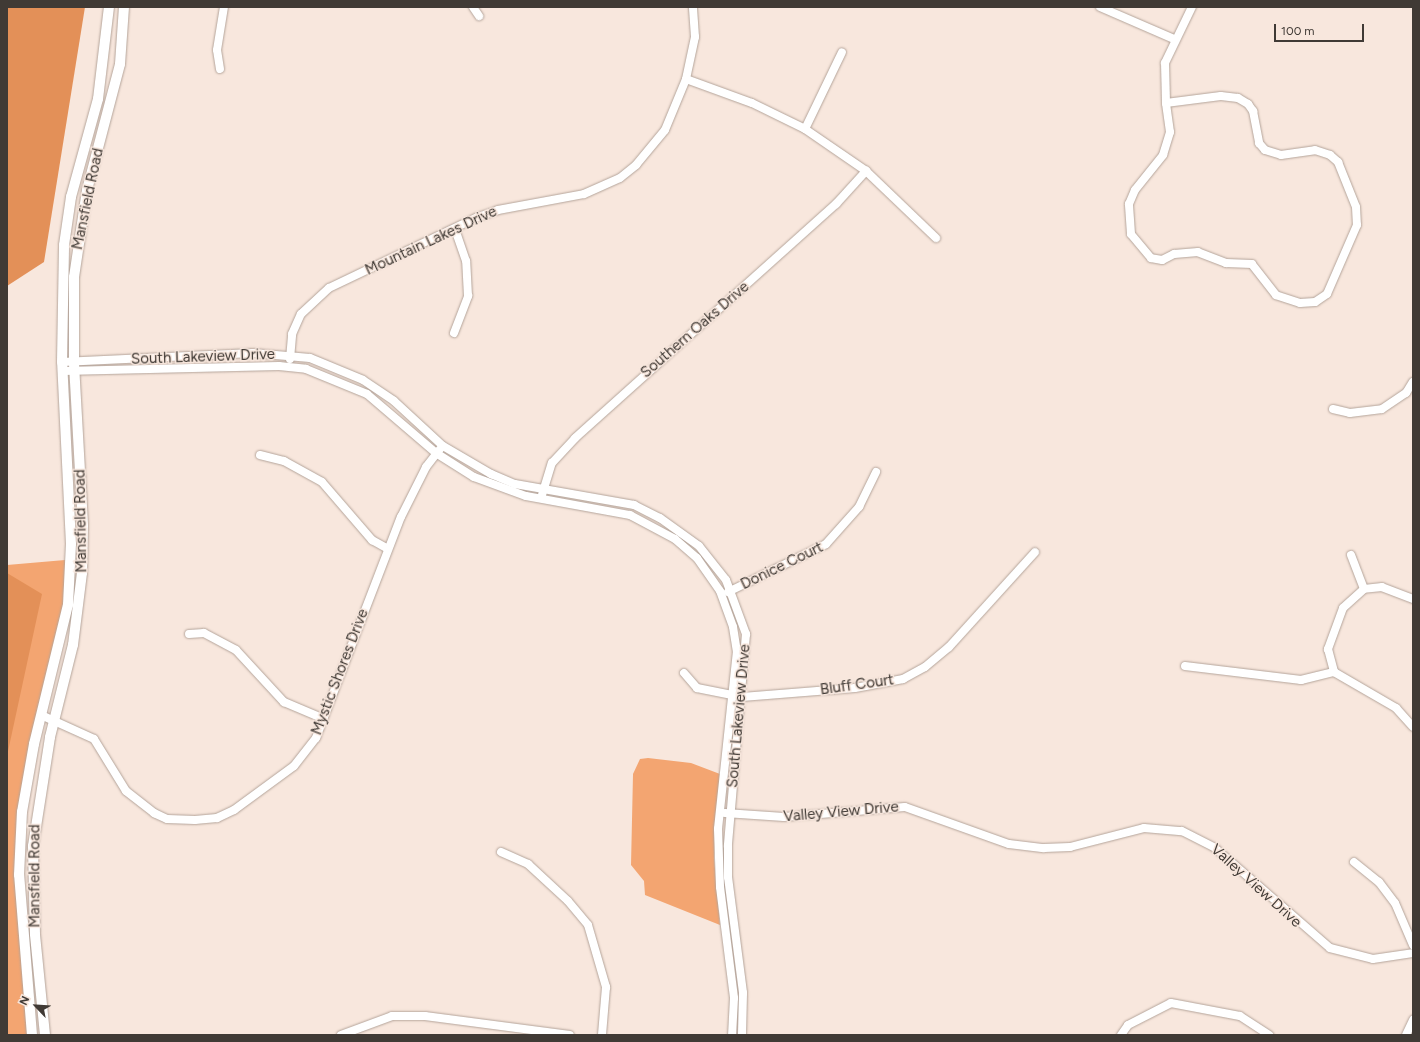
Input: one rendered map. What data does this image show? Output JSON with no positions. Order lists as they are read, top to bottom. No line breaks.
{"streets":{"main road":["Mansfield Road"],"street":["Mountain Lakes Drive","Southern Oaks Drive","South Lakeview Drive","Donice Court","Mystic Shores Drive","Bluff Court","Valley View Drive"]},"crossings":[["Mansfield Road","South Lakeview Drive"],["Mansfield Road","Mystic Shores Drive"],["Mountain Lakes Drive","South Lakeview Drive"],["Southern Oaks Drive","South Lakeview Drive"],["South Lakeview Drive","Donice Court"],["South Lakeview Drive","Mystic Shores Drive"],["South Lakeview Drive","Bluff Court"],["South Lakeview Drive","Valley View Drive"]],"scale_bar":"100 m","north":"top left"}
